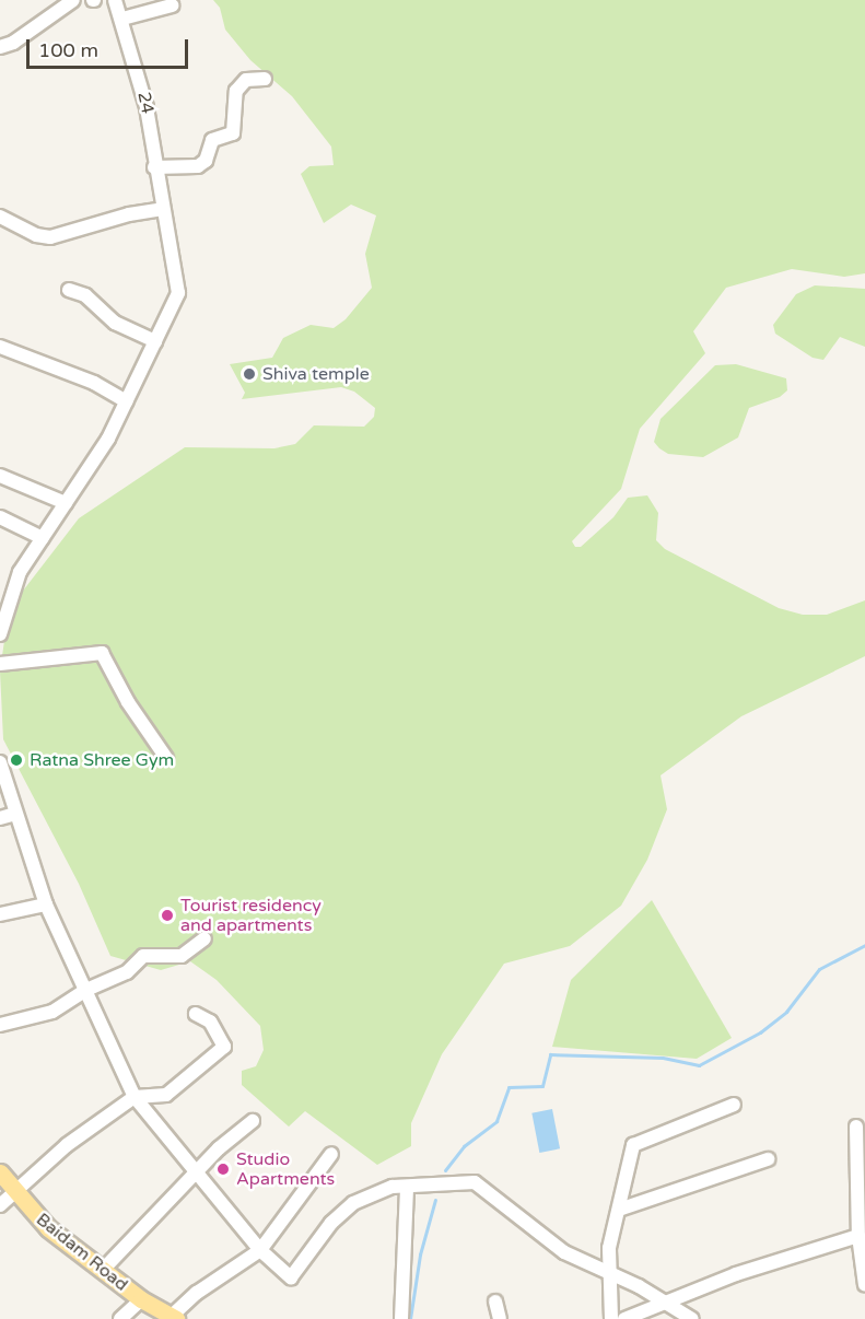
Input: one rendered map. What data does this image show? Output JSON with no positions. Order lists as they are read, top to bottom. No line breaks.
{"streets":{"main road":["Baidam Road"],"street":["24"]},"places":["Shiva temple","Ratna Shree Gym","Tourist residency and apartments","Studio Apartments"],"scale_bar":"100 m"}
